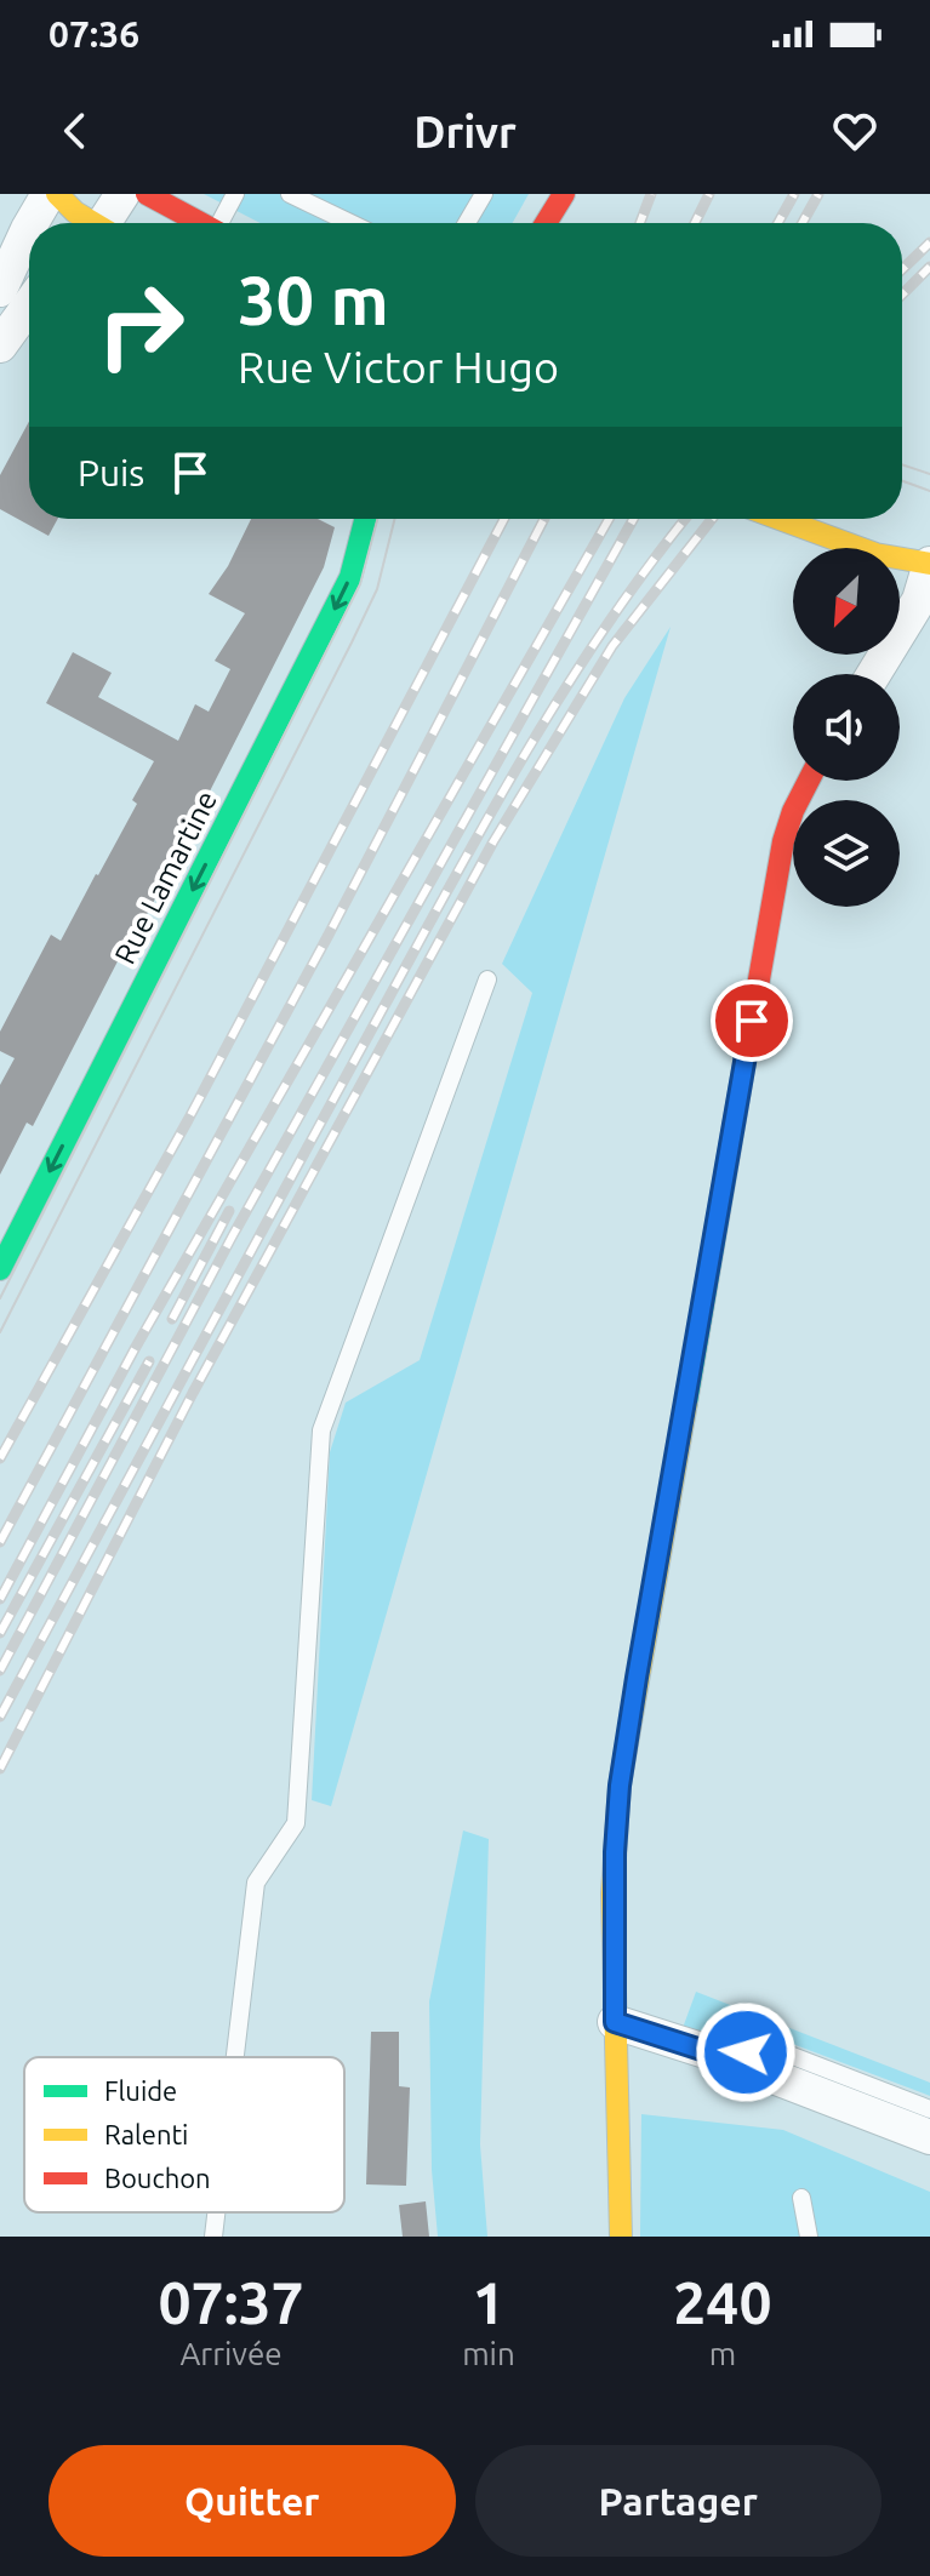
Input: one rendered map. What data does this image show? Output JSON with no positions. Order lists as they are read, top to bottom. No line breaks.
{"streets":{"street":["Rue Lamartine"]},"one_way":["Rue Lamartine"],"legend":["Fluide","Ralenti","Bouchon"],"north":"bottom left","page":{"status":"07:36","header":"Drivr","turn":["30 m","Rue Victor Hugo"],"then":"Puis","eta":["07:37","Arrivée","1","min","240","m"],"buttons":["Quitter","Partager"]}}
